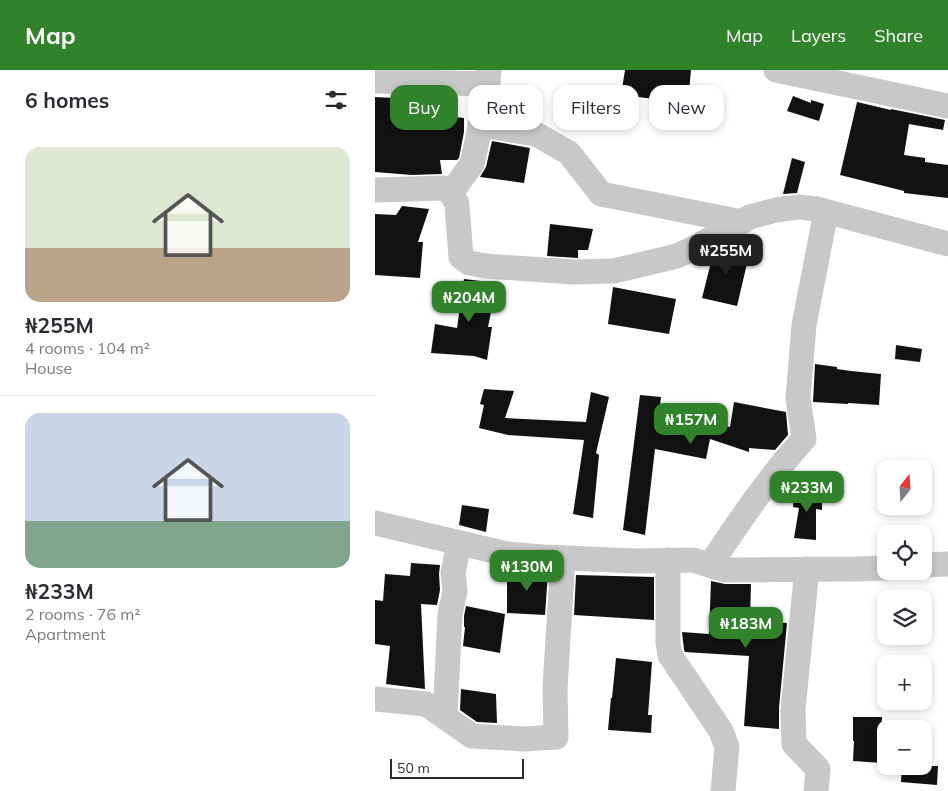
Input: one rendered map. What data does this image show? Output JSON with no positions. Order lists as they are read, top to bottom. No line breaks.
{"scale_bar":"50 m","north":"top","page":{"header":"Map","nav":["Map","Layers","Share"],"heading":"6 homes","chip":["Buy","Rent","Filters","New"],"list":[{"name":"₦255M","note":"4 rooms · 104 m² · House"},{"name":"₦233M","note":"2 rooms · 76 m² · Apartment"}],"price":["₦255M","₦204M","₦157M","₦233M","₦130M","₦183M"],"map_buttons":["+","−"],"scale":"50 m"}}
